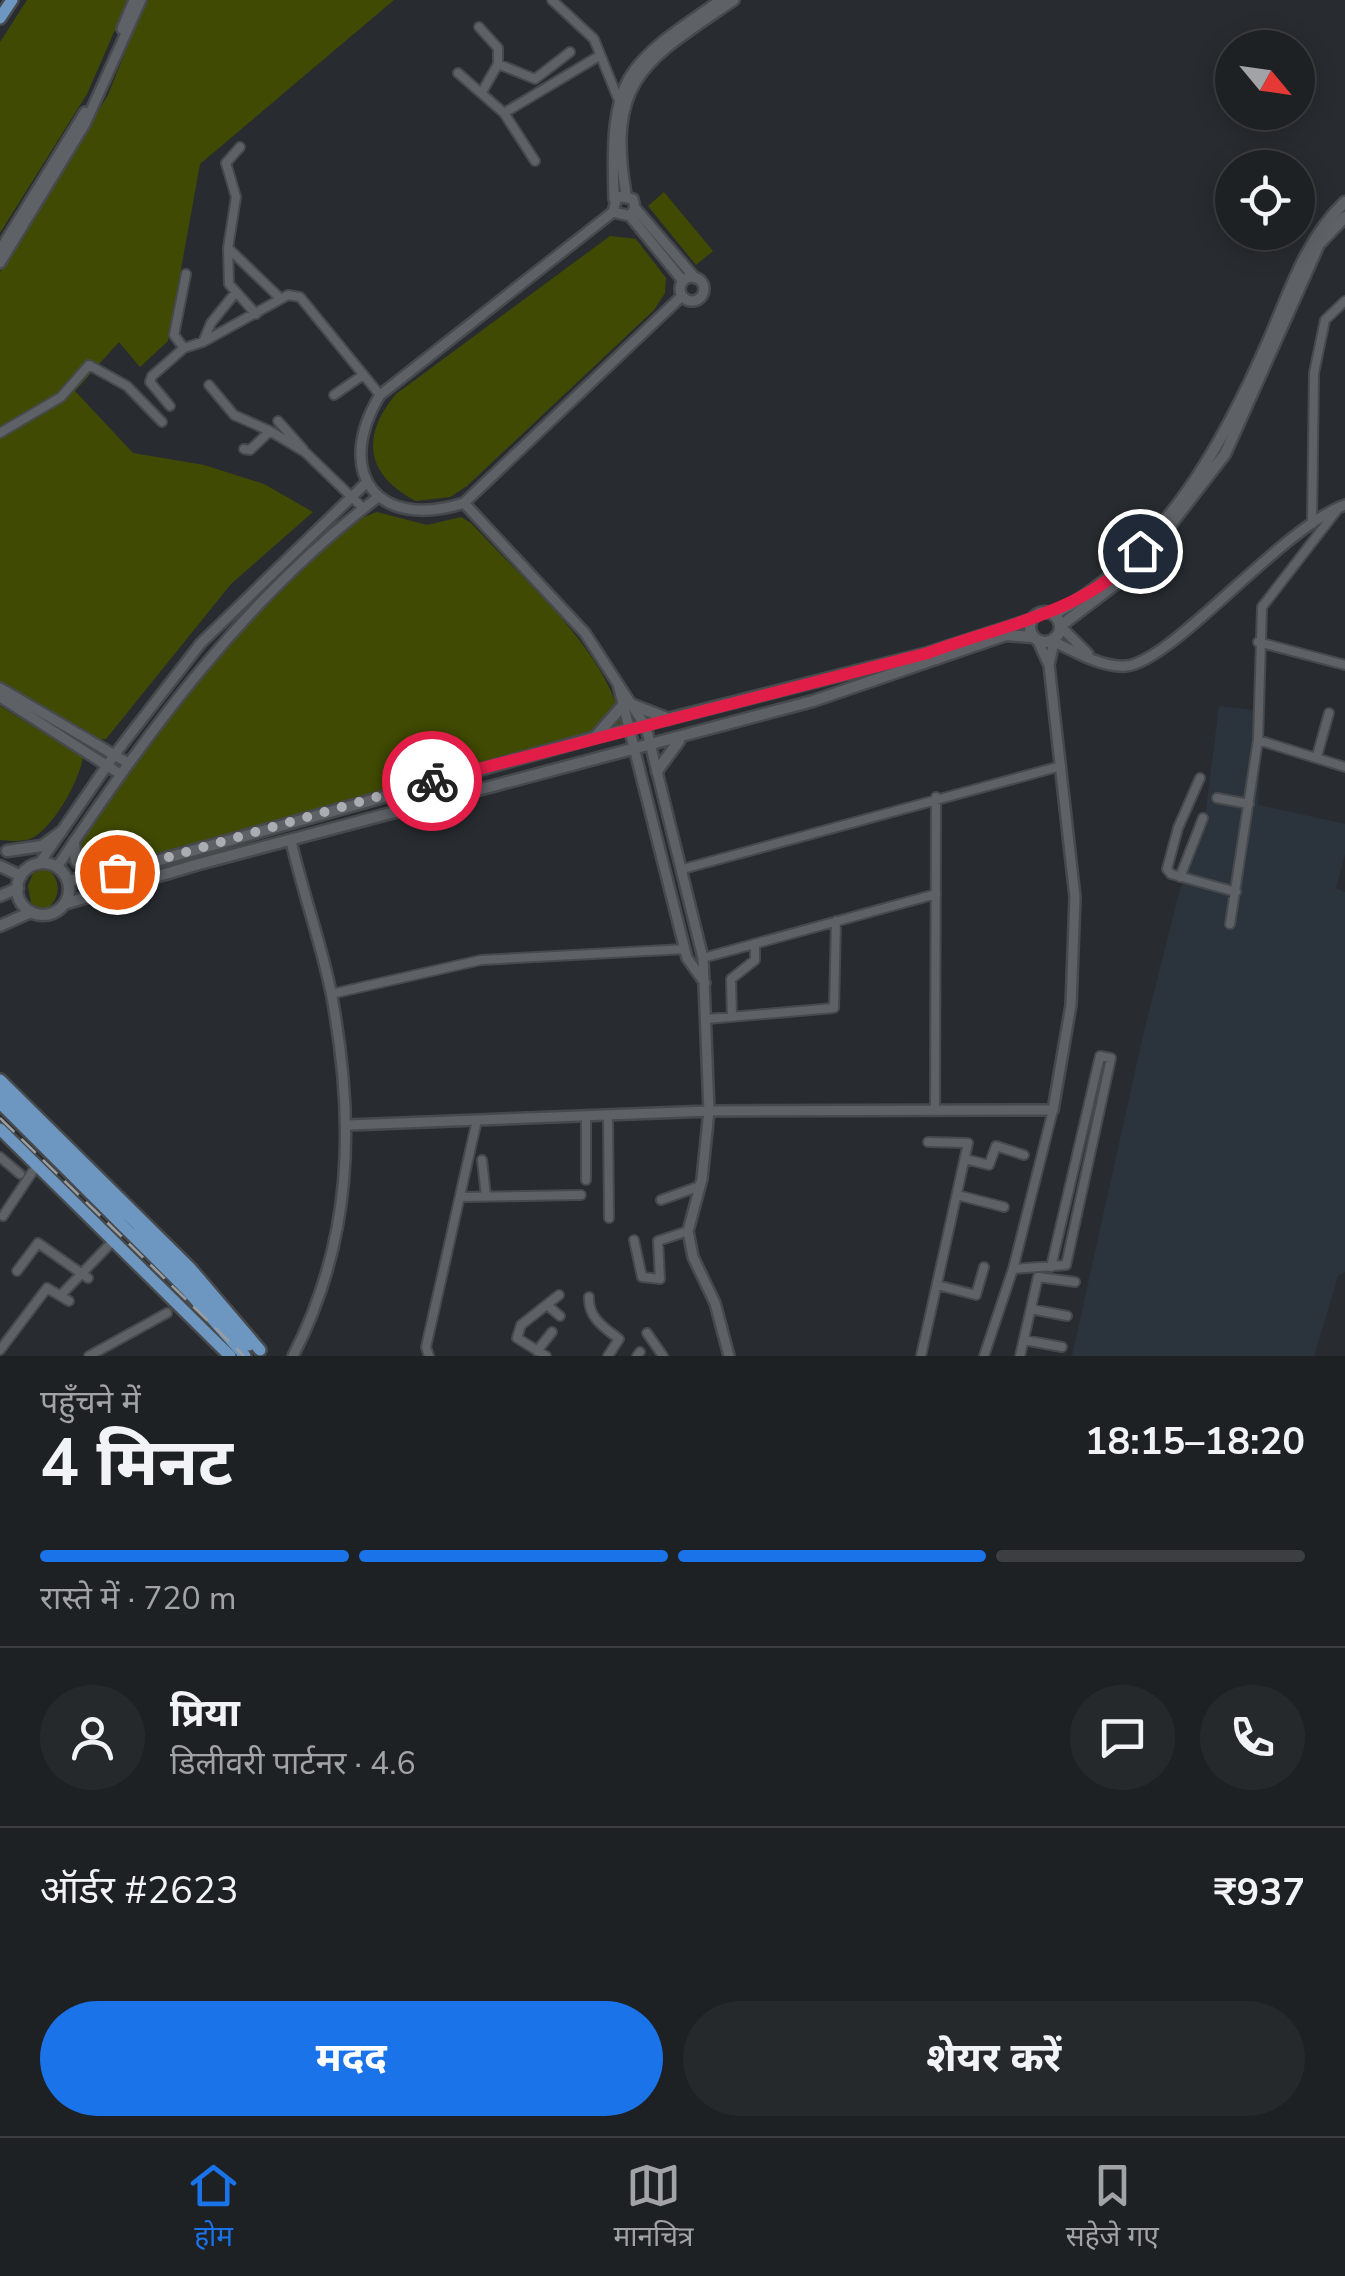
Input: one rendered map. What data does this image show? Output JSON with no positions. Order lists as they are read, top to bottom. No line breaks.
{"north":"bottom right","page":{"heading":["4 मिनट","पहुँचने में","18:15–18:20"],"panel":["प्रिया","डिलीवरी पार्टनर · 4.6","ऑर्डर #2623","₹937"],"bar":"रास्ते में · 720 m","buttons":["मदद","शेयर करें"],"tabs":["होम","मानचित्र","सहेजे गए"]}}
